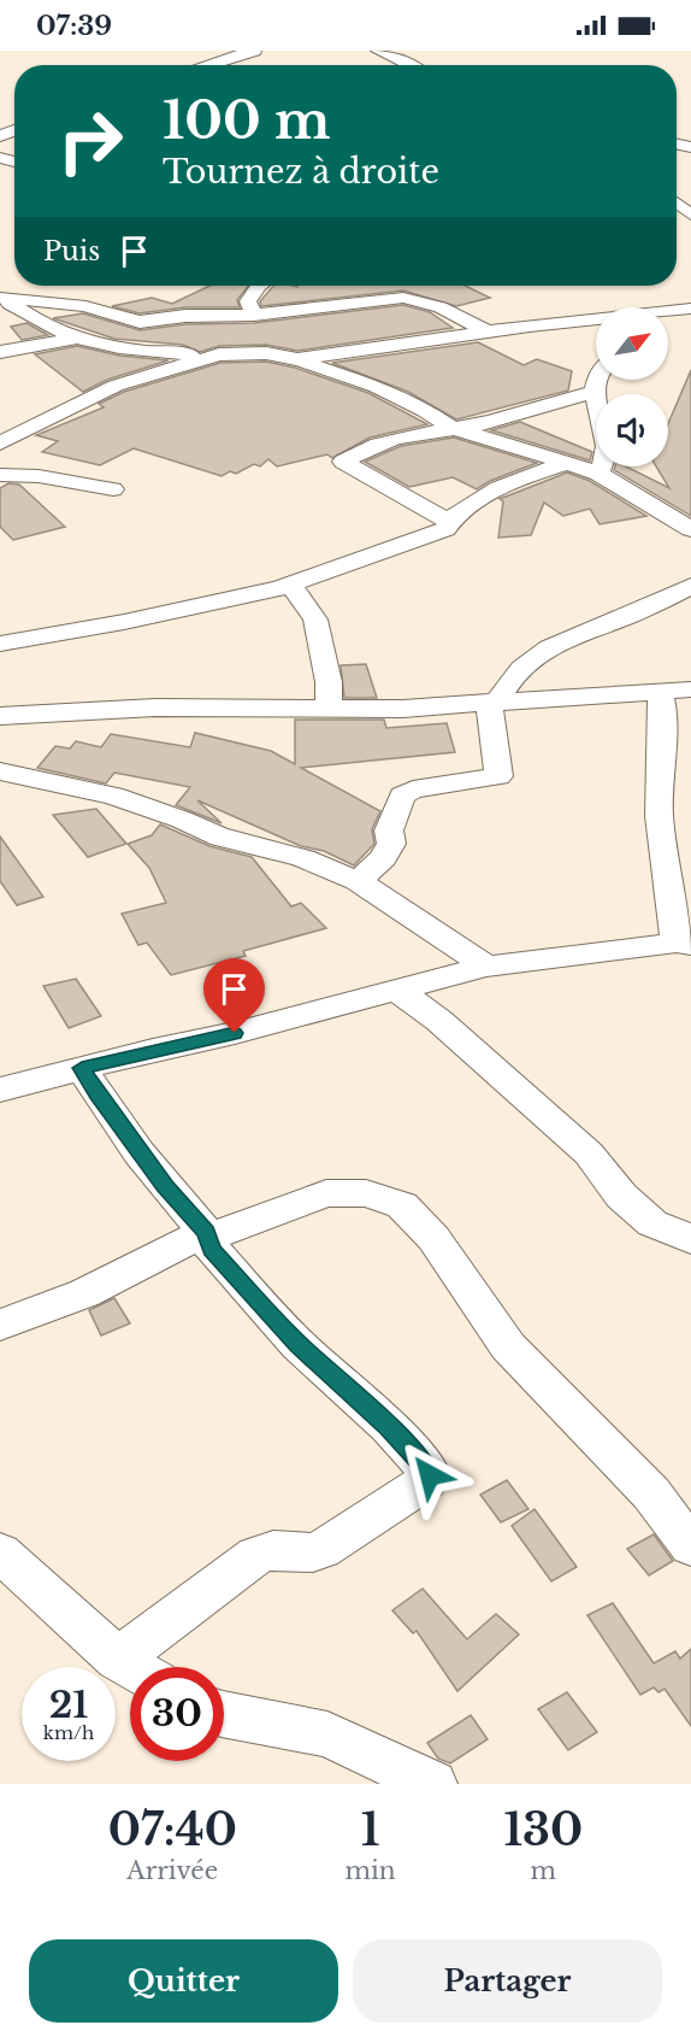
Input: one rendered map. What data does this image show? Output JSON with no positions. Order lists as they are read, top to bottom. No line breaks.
{"north":"top right","page":{"status":"07:39","turn":["100 m","Tournez à droite"],"then":"Puis","speed":"21 km/h","limit":"30","eta":["07:40","Arrivée","1","min","130","m"],"buttons":["Quitter","Partager"]}}
